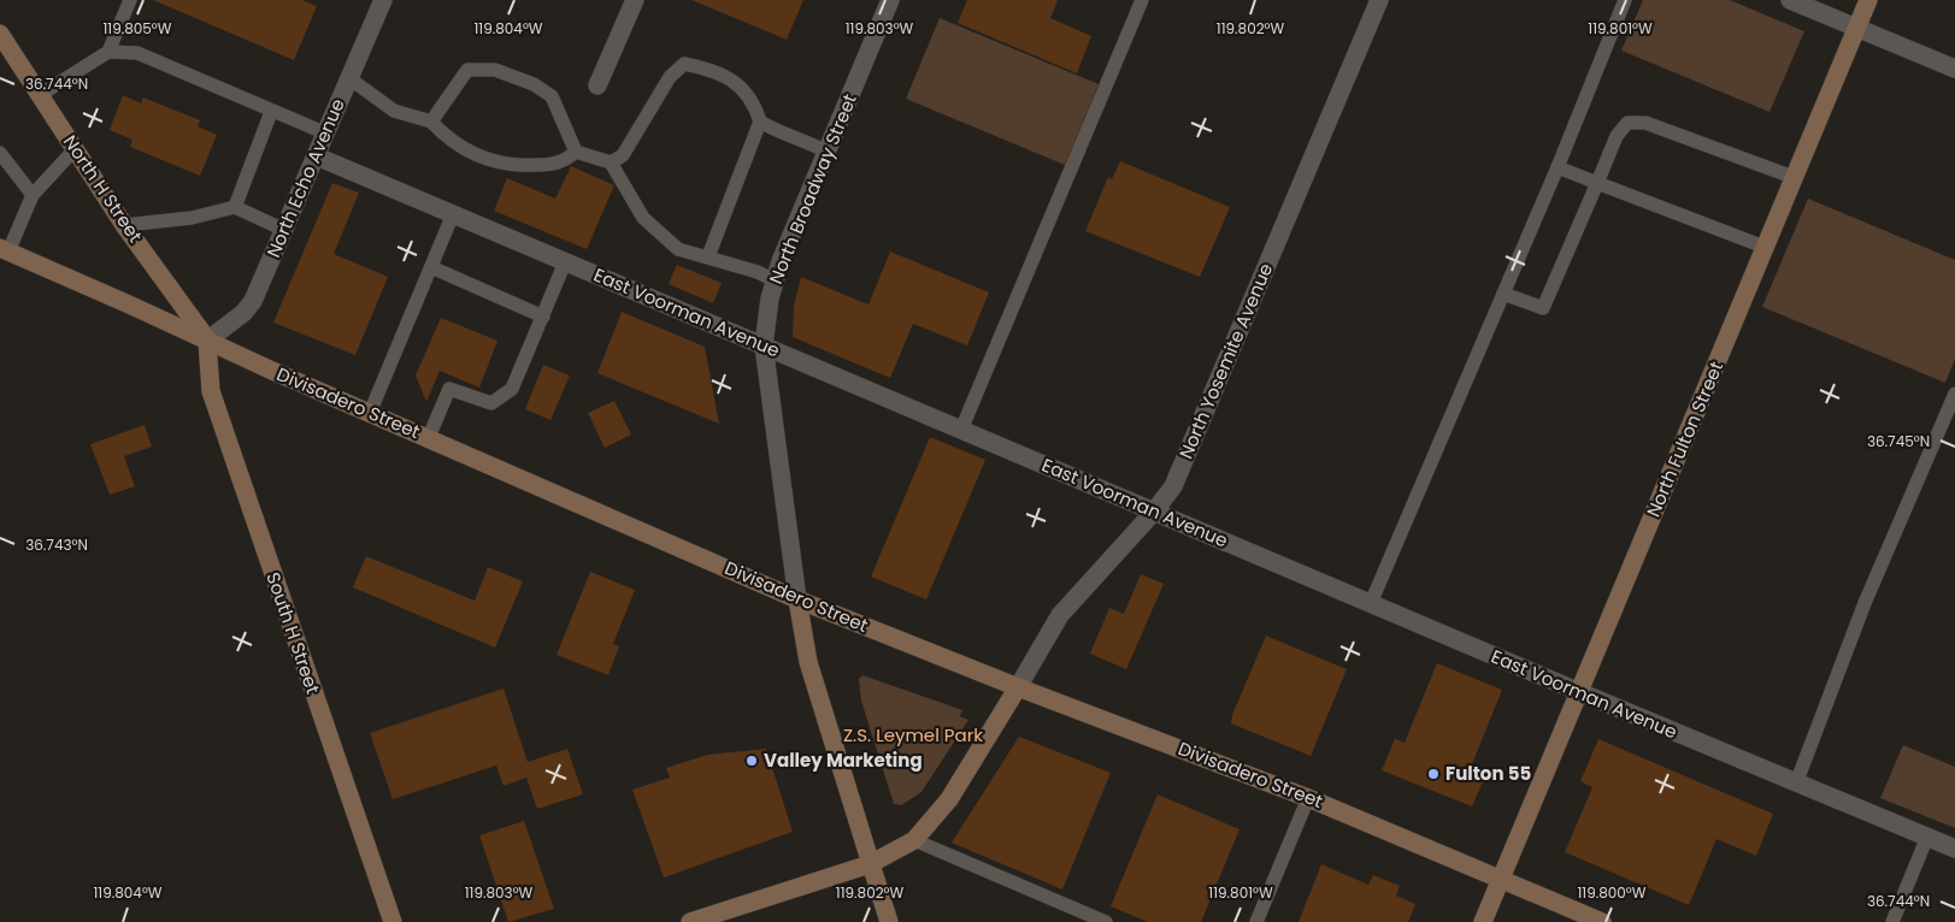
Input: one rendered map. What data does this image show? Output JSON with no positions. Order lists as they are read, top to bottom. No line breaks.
{"streets":{"main road":["North H Street","Divisadero Street","North Fulton Street","South H Street"],"street":["North Echo Avenue","North Broadway Street","East Voorman Avenue","North Yosemite Avenue"]},"crossings":[["North Echo Avenue","North H Street"],["North Echo Avenue","East Voorman Avenue"],["North Echo Avenue","Divisadero Street"],["North Echo Avenue","South H Street"],["North H Street","Divisadero Street"],["North H Street","South H Street"],["North Broadway Street","East Voorman Avenue"],["North Broadway Street","Divisadero Street"],["East Voorman Avenue","North Yosemite Avenue"],["East Voorman Avenue","North Fulton Street"],["North Yosemite Avenue","Divisadero Street"],["Divisadero Street","North Fulton Street"],["Divisadero Street","South H Street"]],"parks":["Z.S. Leymel Park"],"places":["Valley Marketing","Fulton 55"],"coordinates":["119.805°W","119.804°W","119.803°W","119.802°W","119.801°W","36.744°N","36.745°N","36.743°N","119.800°W"]}
